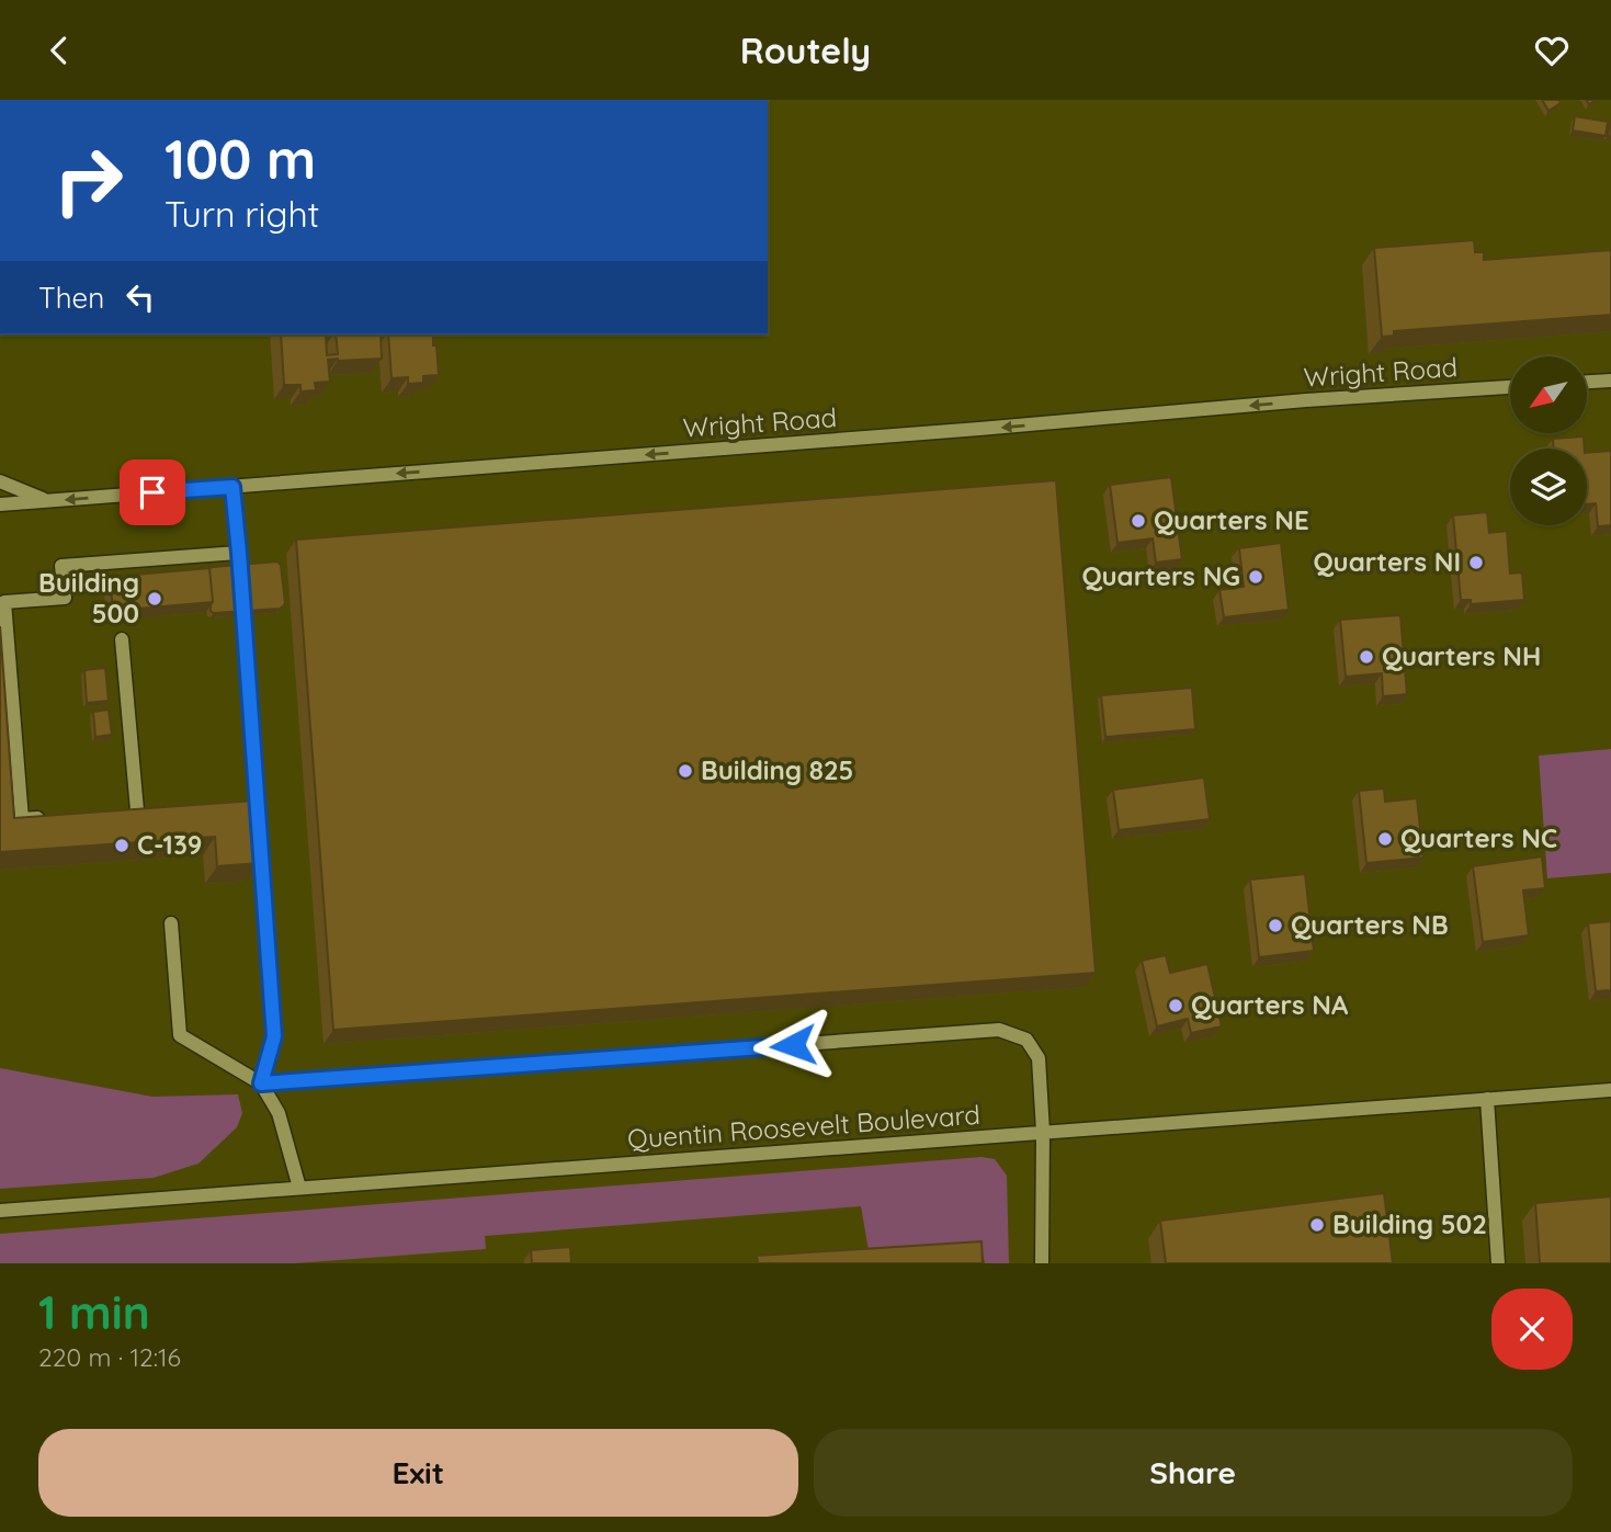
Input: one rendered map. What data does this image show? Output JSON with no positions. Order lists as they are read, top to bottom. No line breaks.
{"streets":{"street":["Wright Road","Quentin Roosevelt Boulevard"]},"one_way":["Wright Road"],"places":["Quarters NE","Quarters NI","Quarters NG","Building 500","Quarters NH","Building 825","Quarters NC","C-139","Quarters NB","Quarters NA","Building 502"],"north":"bottom left","page":{"header":"Routely","turn":["100 m","Turn right"],"then":"Then","heading":["1 min","220 m · 12:16"],"buttons":["Exit","Share"]}}
